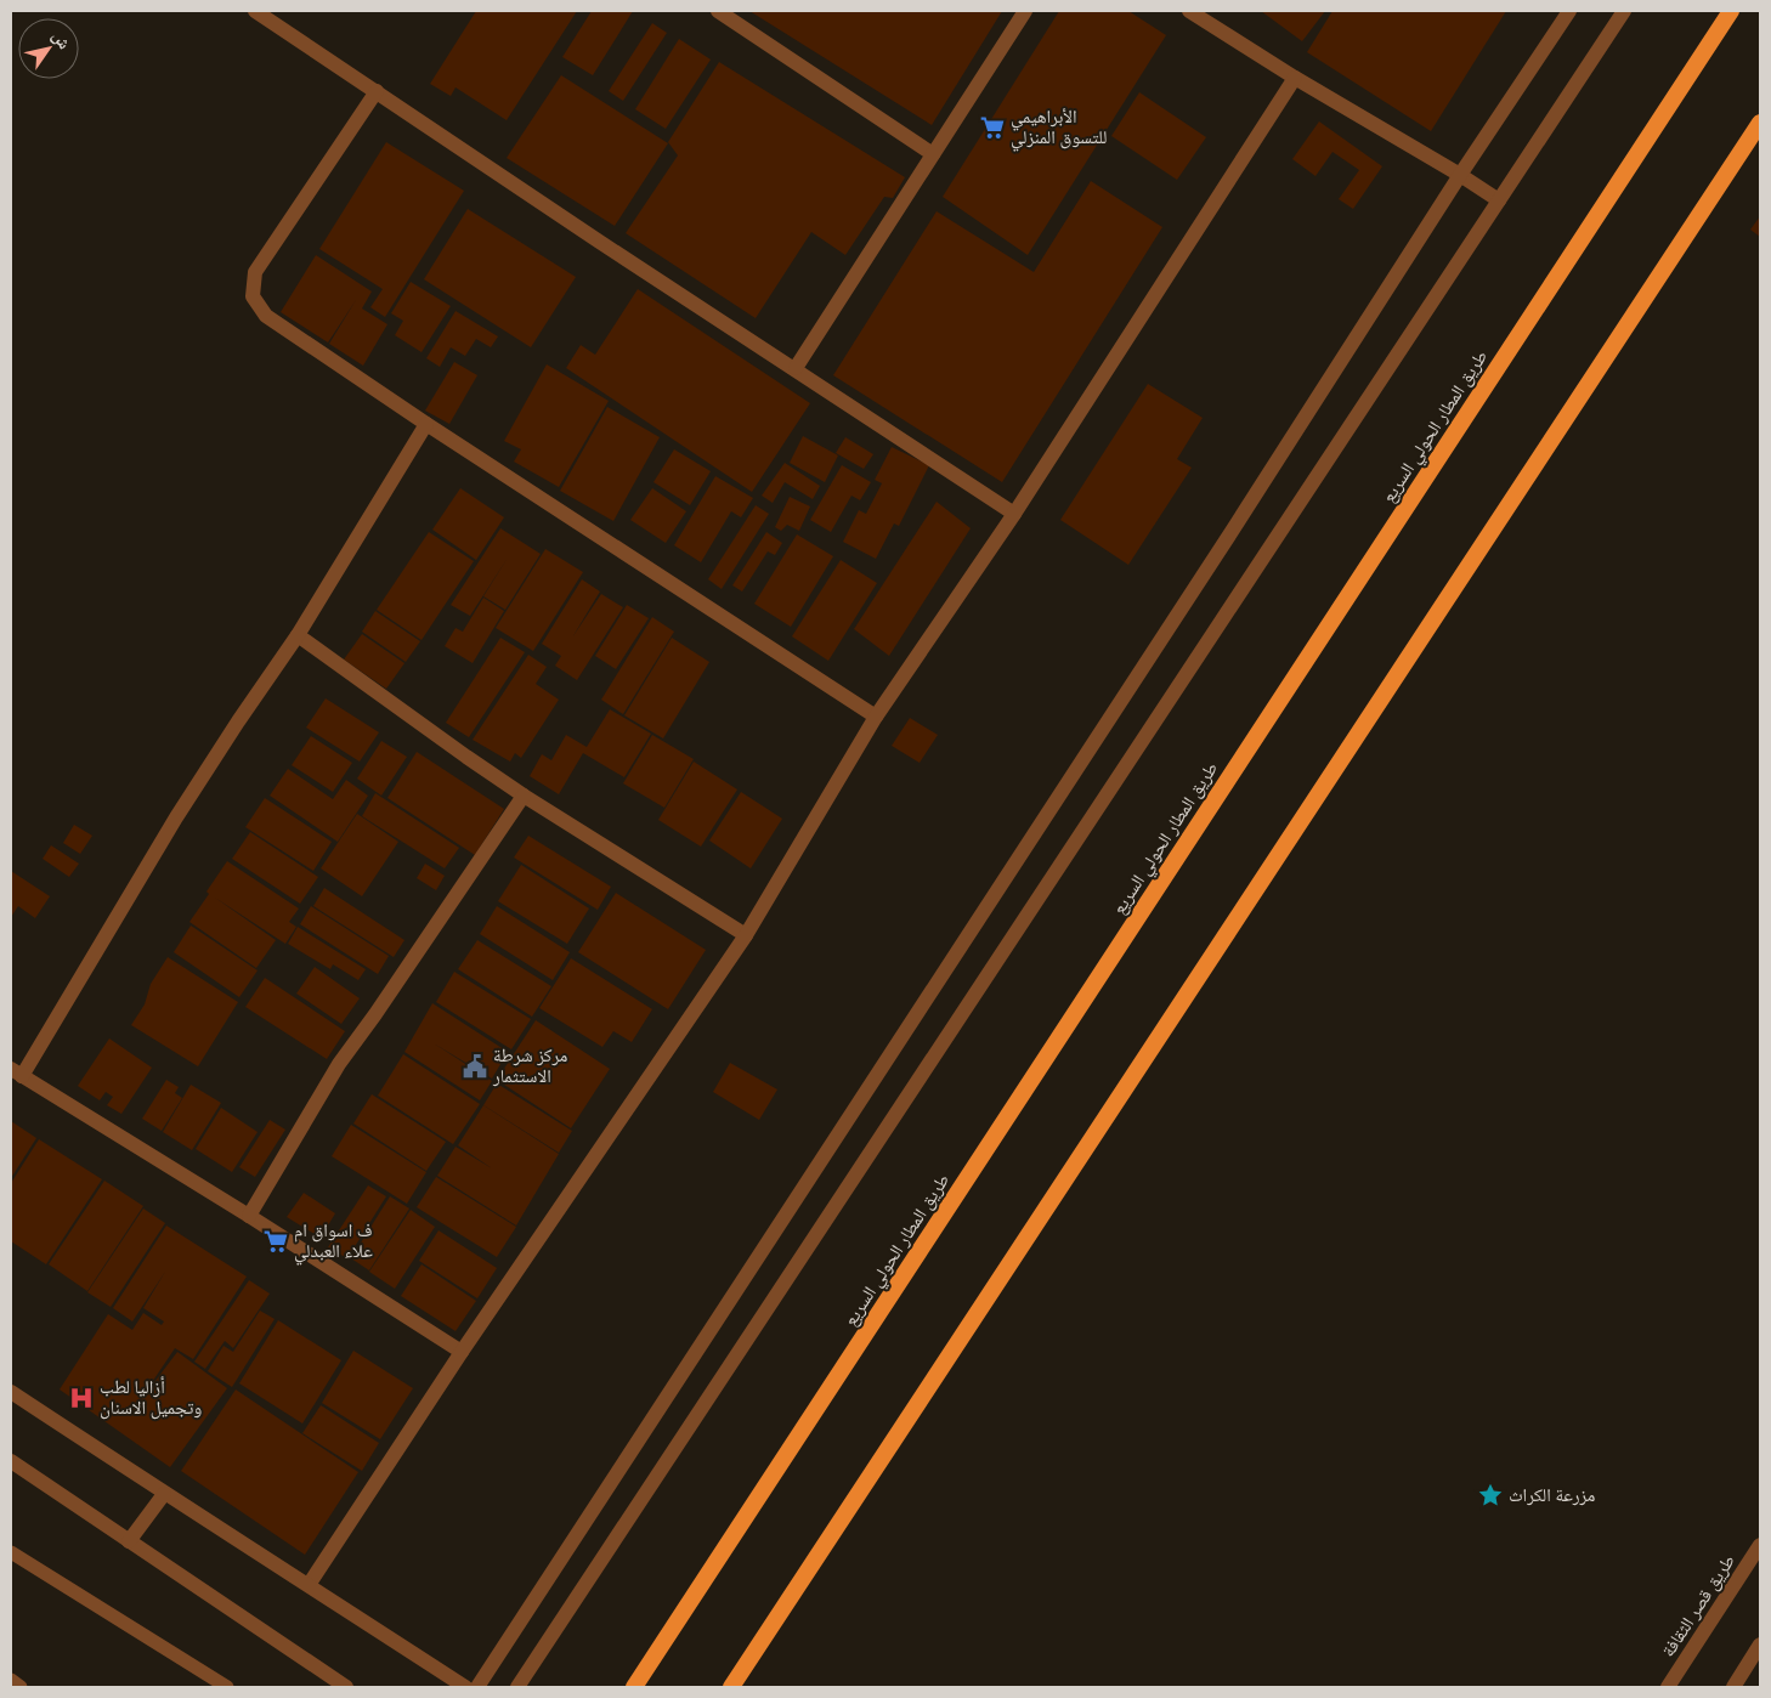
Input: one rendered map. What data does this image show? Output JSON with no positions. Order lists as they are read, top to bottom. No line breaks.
{"streets":{"highway":["طريق المطار الحولي السريع"],"street":["طريق قصر الثقافة"]},"places":{"supermarket":["الأبراهيمي للتسوق المنزلي","ف اسواق ام علاء العبدلي"],"public building":["مركز شرطة الاستثمار"],"hospital":["أزاليا لطب وتجميل الاسنان"],"place":["مزرعة الكراث"]},"north":"top right"}
